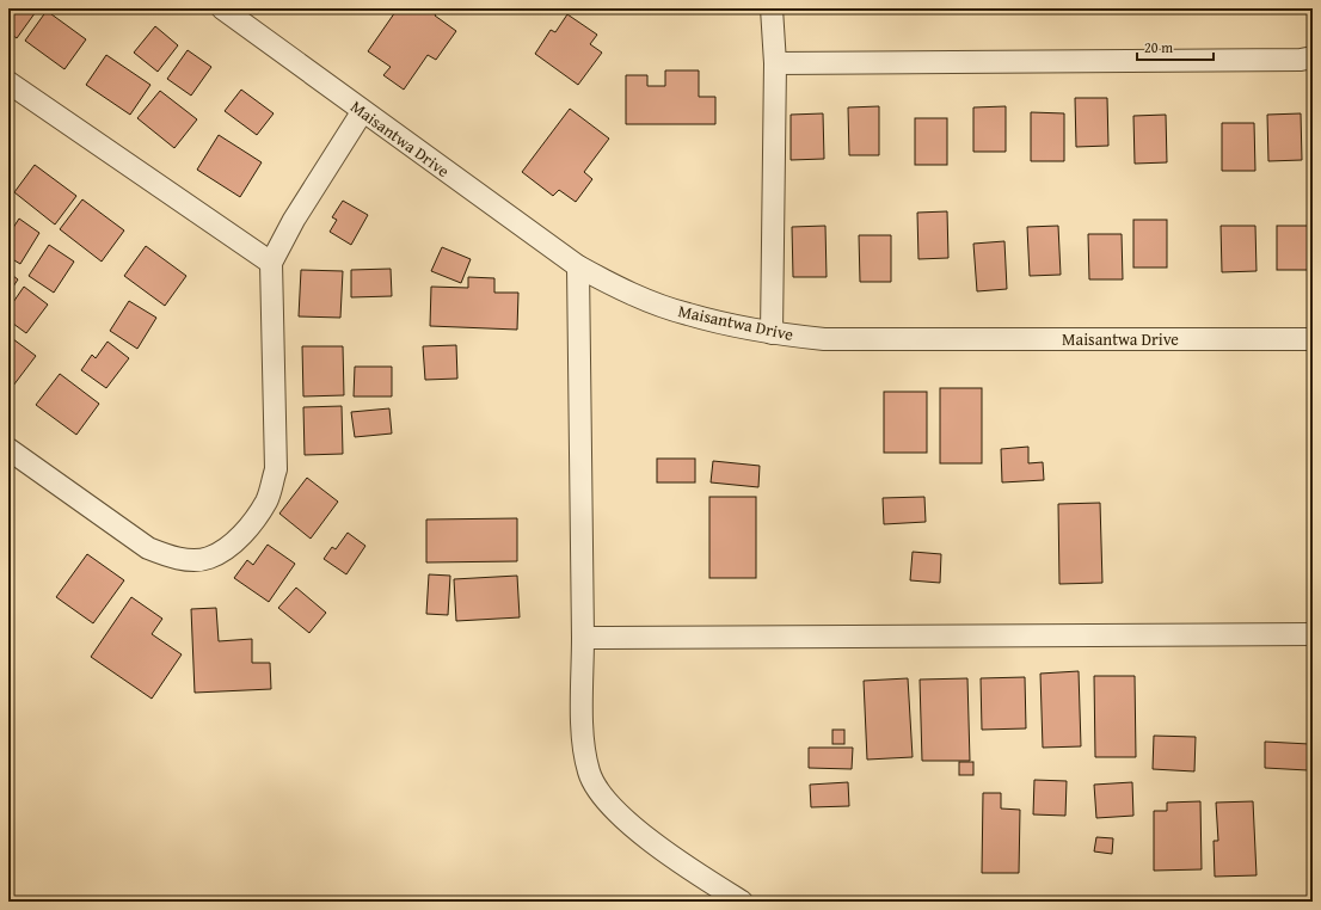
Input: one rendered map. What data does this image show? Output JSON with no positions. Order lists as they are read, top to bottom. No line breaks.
{"streets":{"street":["Maisantwa Drive"]},"scale_bar":"20 m"}
